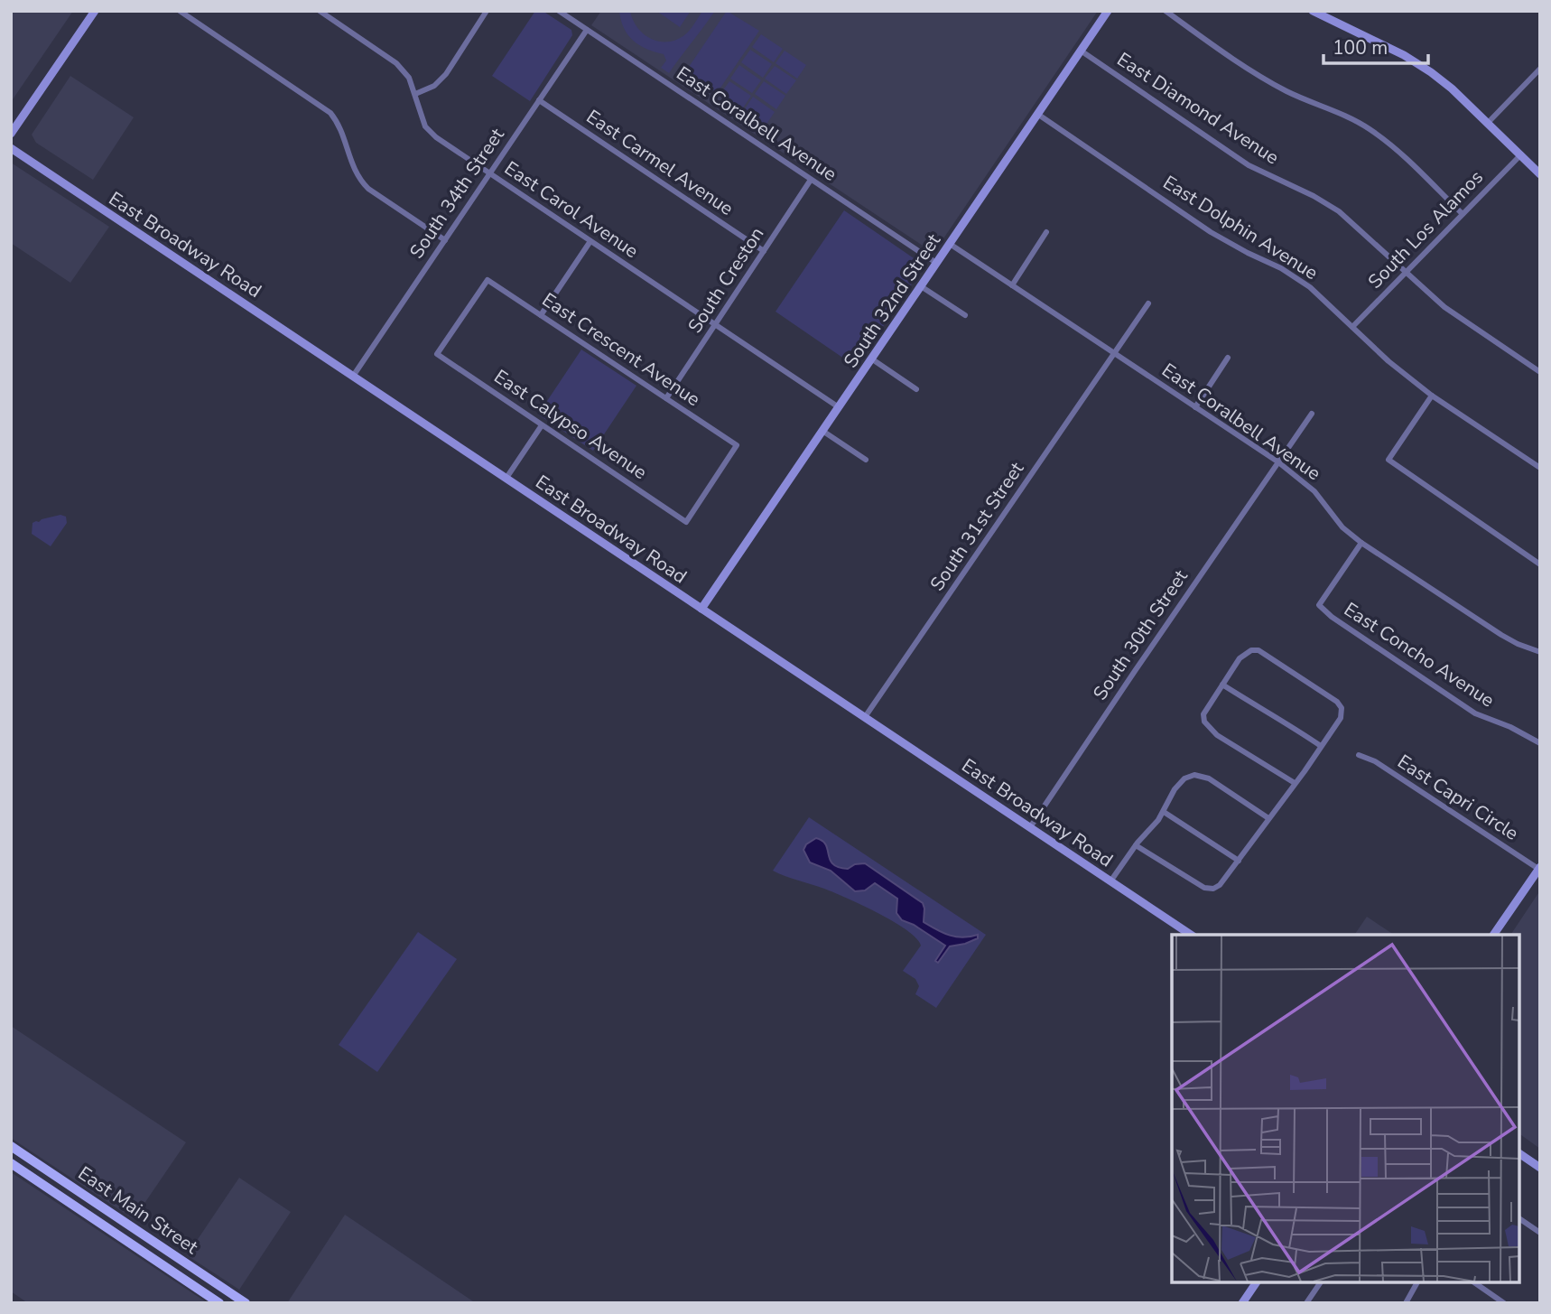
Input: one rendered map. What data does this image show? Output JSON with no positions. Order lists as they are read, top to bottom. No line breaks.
{"streets":{"main road":["East Broadway Road","South 32nd Street","East Main Street"],"street":["East Diamond Avenue","East Coralbell Avenue","East Carmel Avenue","South 34th Street","East Carol Avenue","East Dolphin Avenue","South Los Alamos","South Creston","East Crescent Avenue","East Calypso Avenue","South 31st Street","South 30th Street","East Concho Avenue","East Capri Circle"]},"crossings":[["East Diamond Avenue","South Los Alamos"],["East Diamond Avenue","South 32nd Street"],["East Coralbell Avenue","South 34th Street"],["East Coralbell Avenue","South Creston"],["East Coralbell Avenue","South 32nd Street"],["East Coralbell Avenue","South 31st Street"],["East Coralbell Avenue","South 30th Street"],["East Coralbell Avenue","East Concho Avenue"],["East Carmel Avenue","South 34th Street"],["East Carmel Avenue","South Creston"],["South 34th Street","East Carol Avenue"],["South 34th Street","East Broadway Road"],["East Carol Avenue","South Creston"],["East Carol Avenue","South 32nd Street"],["East Dolphin Avenue","South Los Alamos"],["East Dolphin Avenue","South 32nd Street"],["East Broadway Road","South 32nd Street"],["East Broadway Road","South 31st Street"],["East Broadway Road","South 30th Street"],["South Creston","East Crescent Avenue"],["East Crescent Avenue","East Calypso Avenue"]],"scale_bar":"100 m"}
